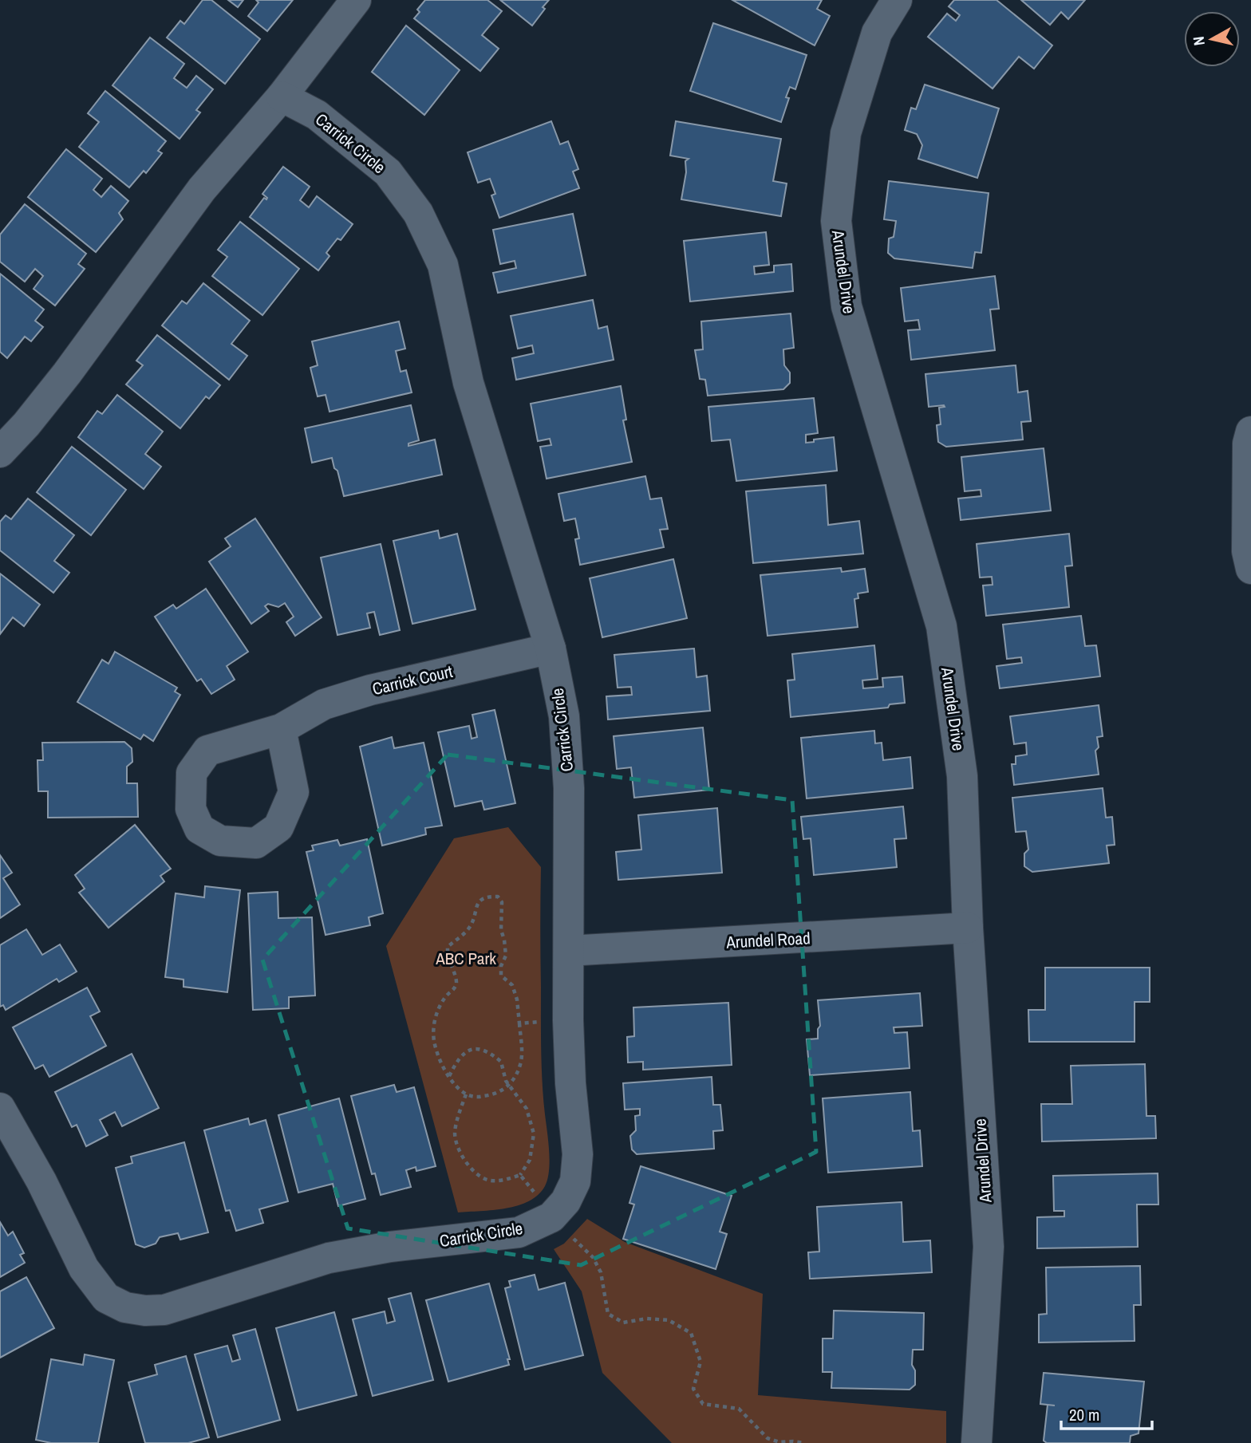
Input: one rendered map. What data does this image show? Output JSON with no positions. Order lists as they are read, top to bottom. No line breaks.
{"streets":{"street":["Carrick Circle","Arundel Drive","Carrick Court","Arundel Road"]},"crossings":[["Carrick Circle","Carrick Court"],["Carrick Circle","Arundel Road"],["Arundel Drive","Arundel Road"]],"parks":["ABC Park"],"scale_bar":"20 m","north":"left"}
